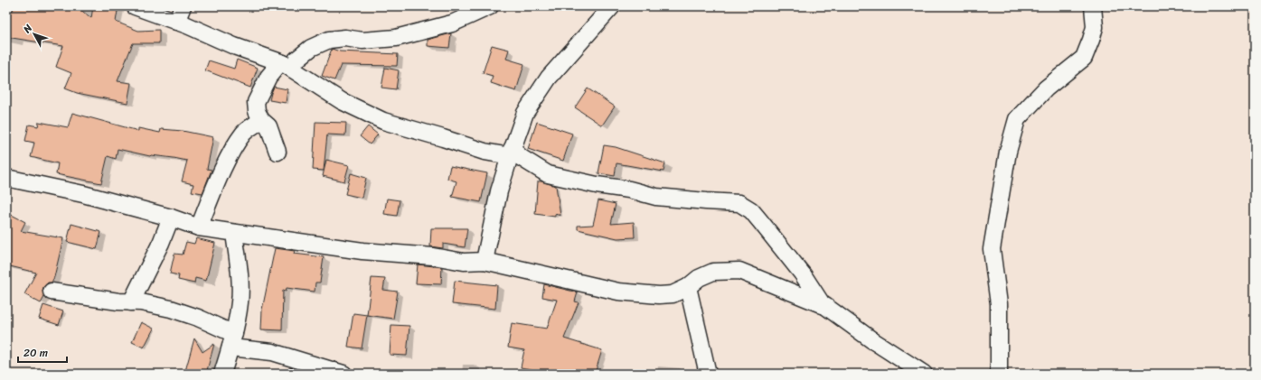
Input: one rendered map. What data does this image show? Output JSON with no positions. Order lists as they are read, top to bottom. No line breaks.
{"scale_bar":"20 m","north":"top left"}
